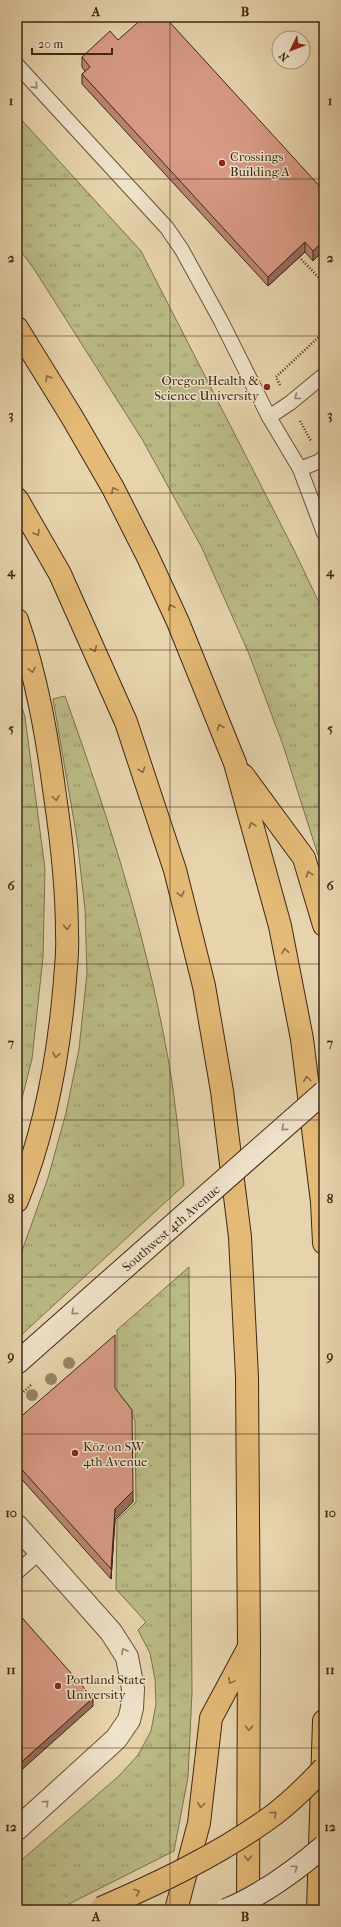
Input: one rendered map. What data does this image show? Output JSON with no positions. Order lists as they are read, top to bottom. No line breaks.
{"streets":{"street":["Southwest 4th Avenue"]},"one_way":["Southwest 4th Avenue"],"places":["Crossings Building A","Oregon Health & Science University","Kōz on SW 4th Avenue","Portland State University"],"scale_bar":"20 m","north":"bottom left","grid":{"columns":["A","B"],"rows":["1","2","3","4","5","6","7","8","9","10","11","12"]}}
